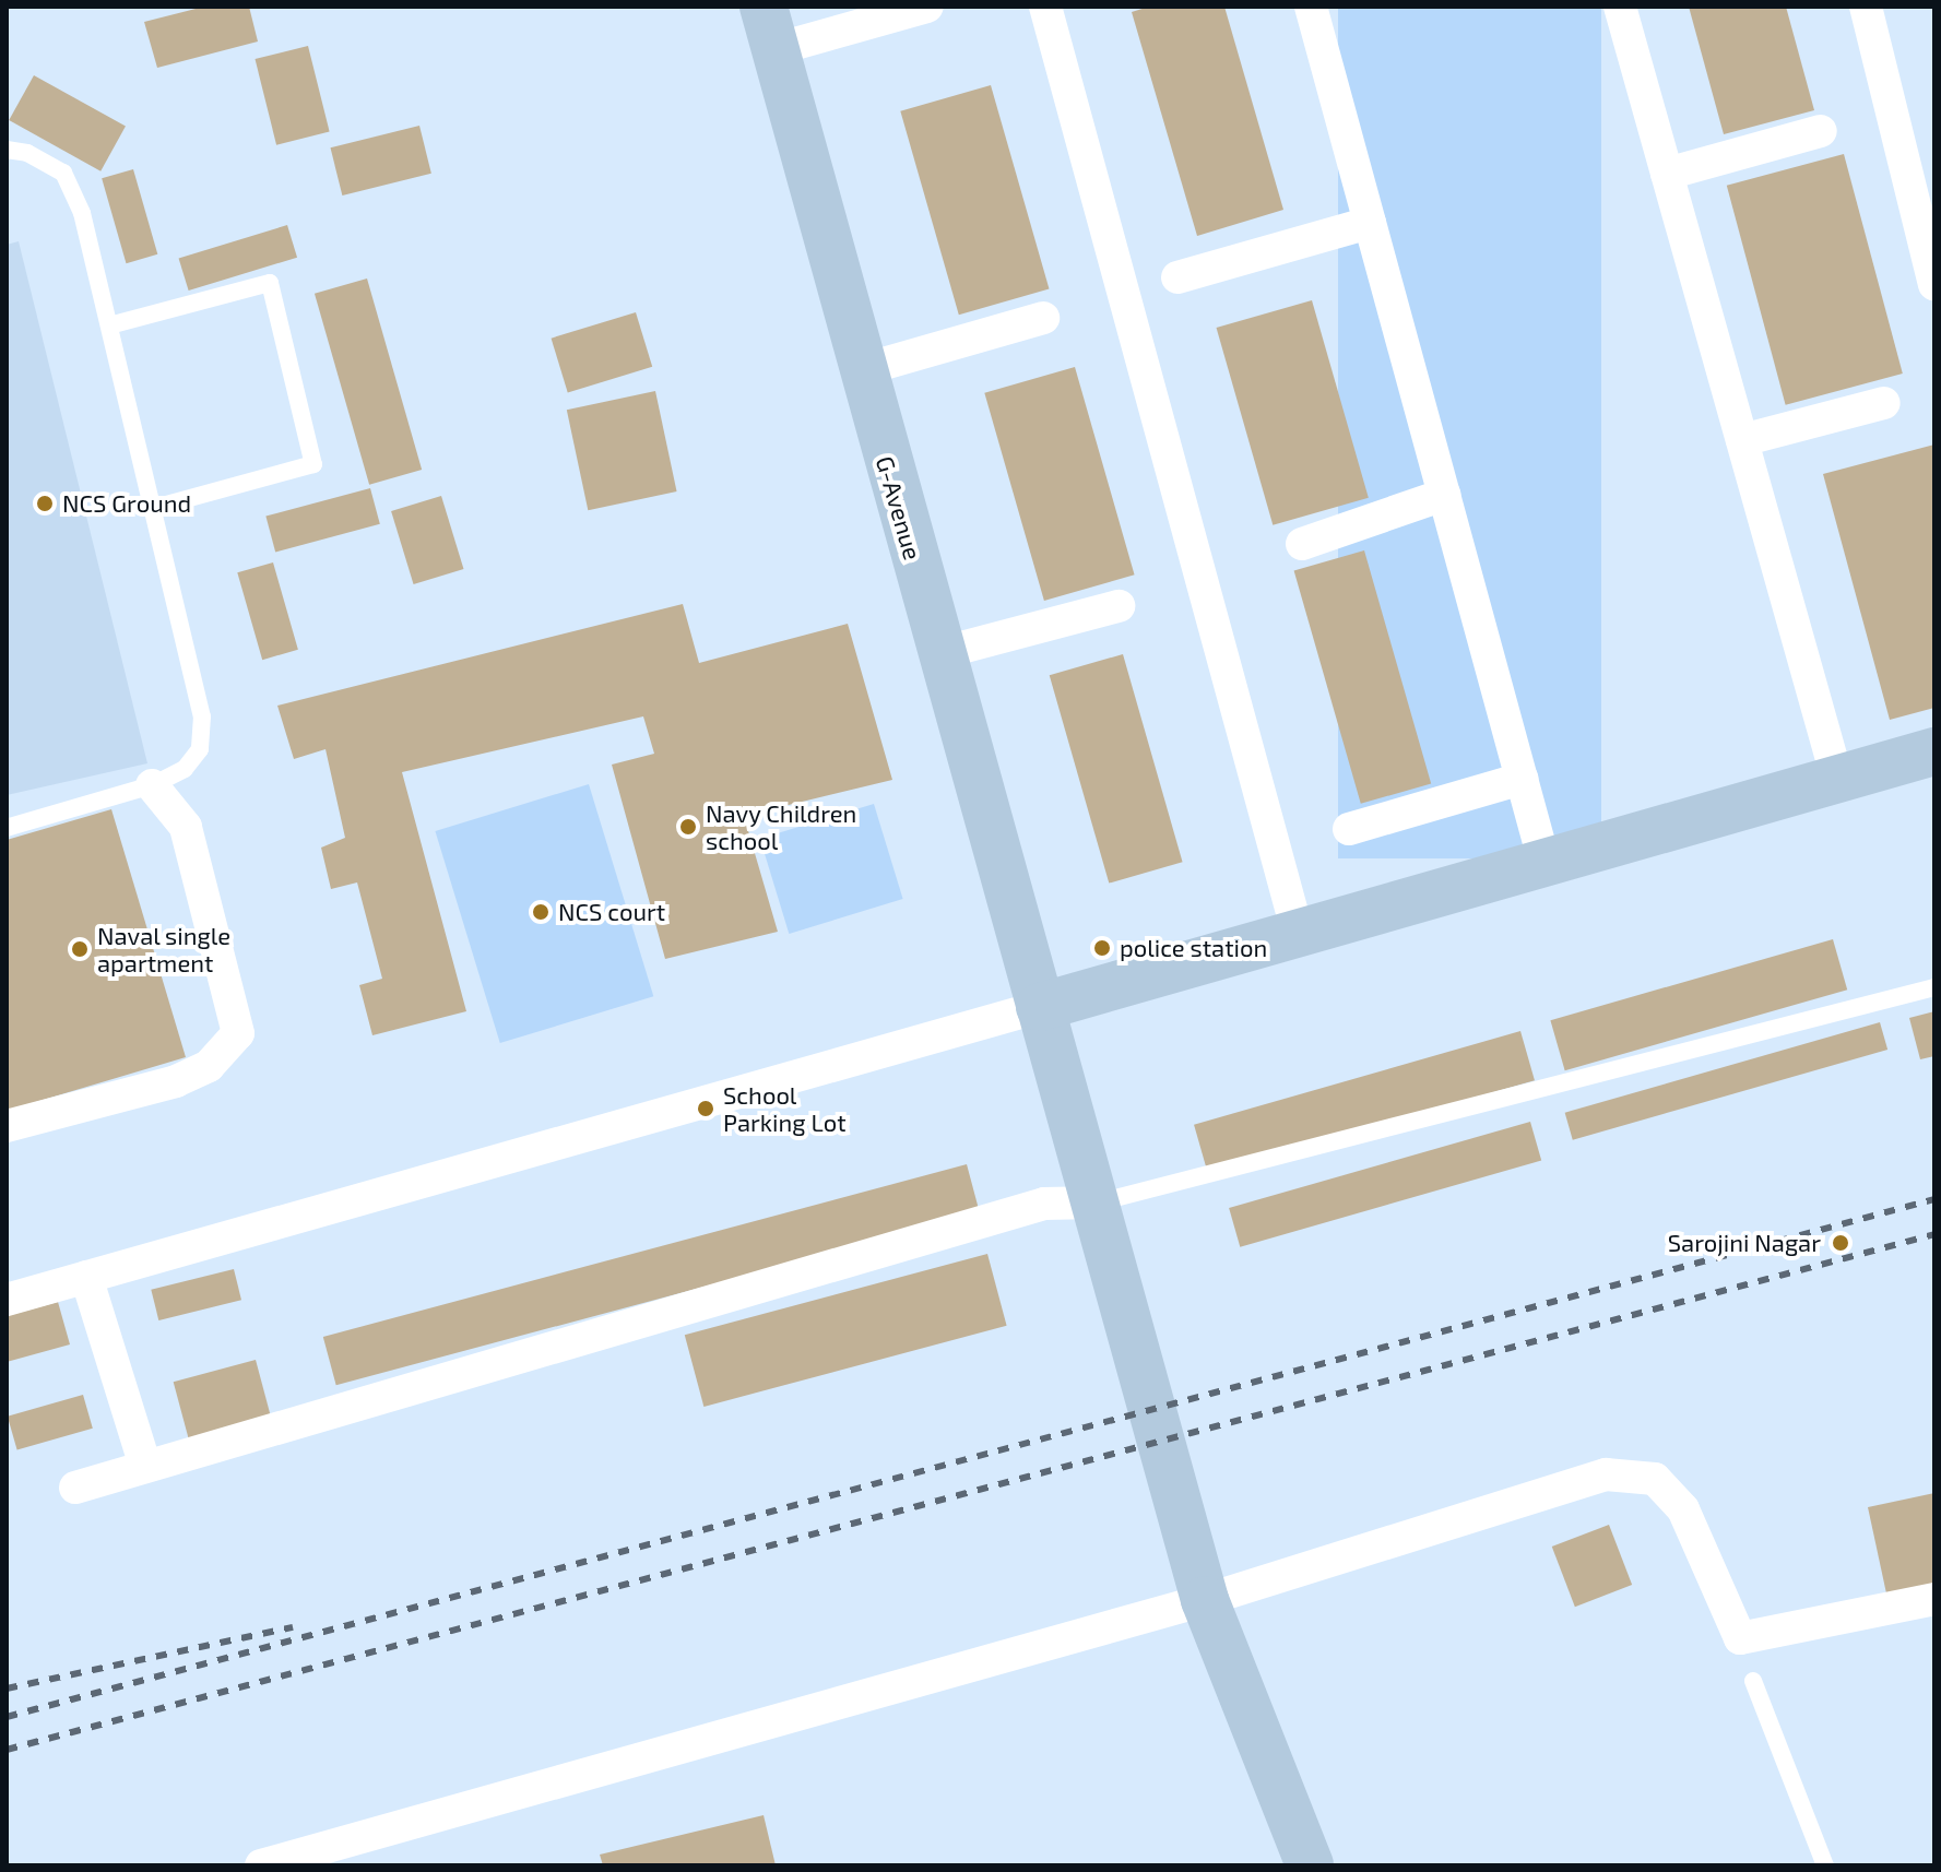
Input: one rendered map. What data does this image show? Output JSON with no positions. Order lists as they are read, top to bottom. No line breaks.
{"streets":{"street":["G-Avenue"]},"places":["NCS Ground","Navy Children school","NCS court","police station","Naval single apartment","School Parking Lot","Sarojini Nagar"]}
